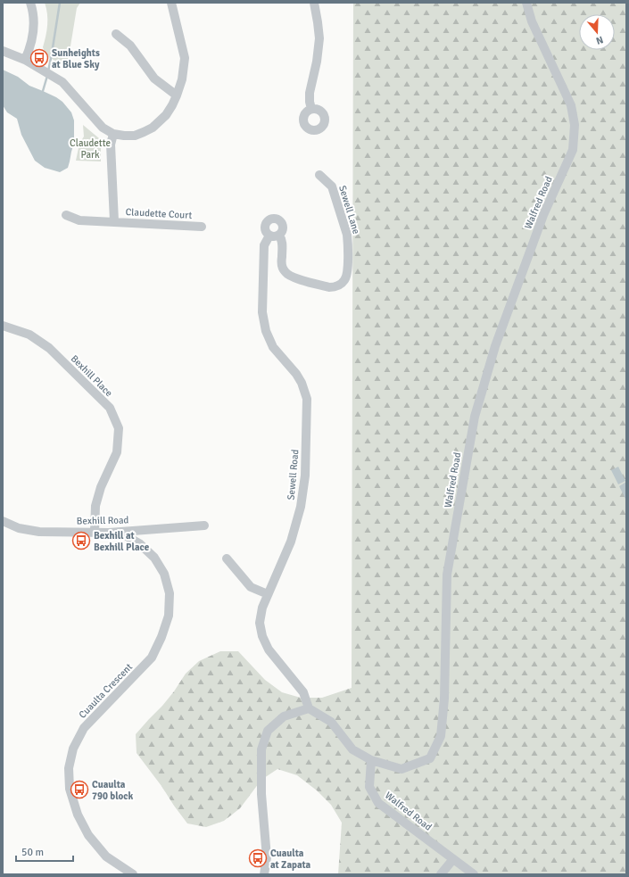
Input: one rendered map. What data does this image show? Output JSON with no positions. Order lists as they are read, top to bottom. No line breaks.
{"streets":{"street":["Walfred Road","Sewell Lane","Claudette Court","Bexhill Place","Sewell Road","Bexhill Road","Cuaulta Crescent"]},"crossings":[["Sewell Lane","Sewell Road"],["Bexhill Place","Bexhill Road"],["Bexhill Road","Cuaulta Crescent"]],"parks":["Claudette Park"],"places":{"bus stop":["Sunheights at Blue Sky","Bexhill at Bexhill Place","Cuaulta 790 block","Cuaulta at Zapata"]},"scale_bar":"50 m","north":"bottom"}
